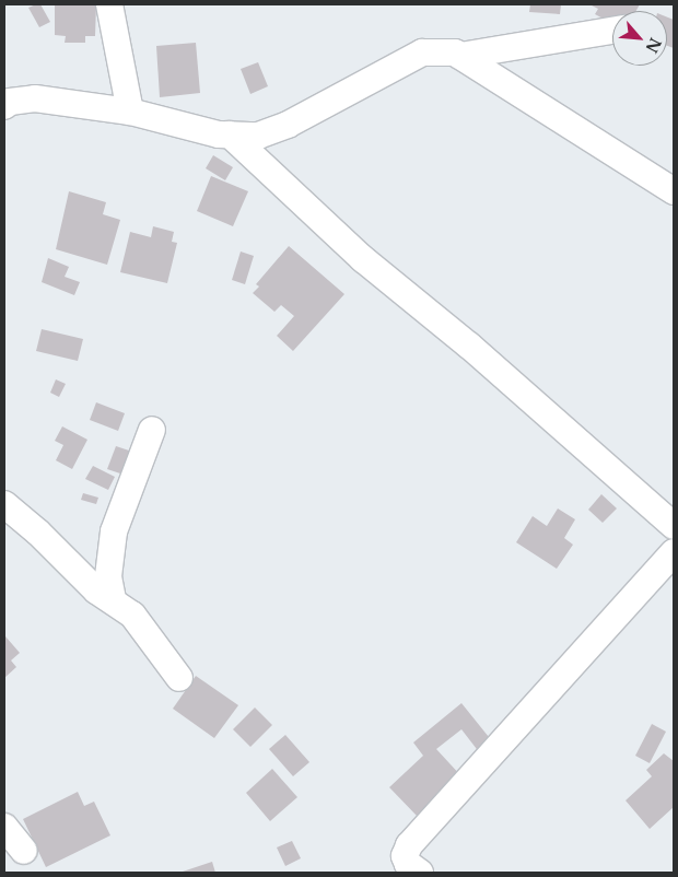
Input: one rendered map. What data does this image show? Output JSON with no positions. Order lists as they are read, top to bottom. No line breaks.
{"north":"bottom right"}
